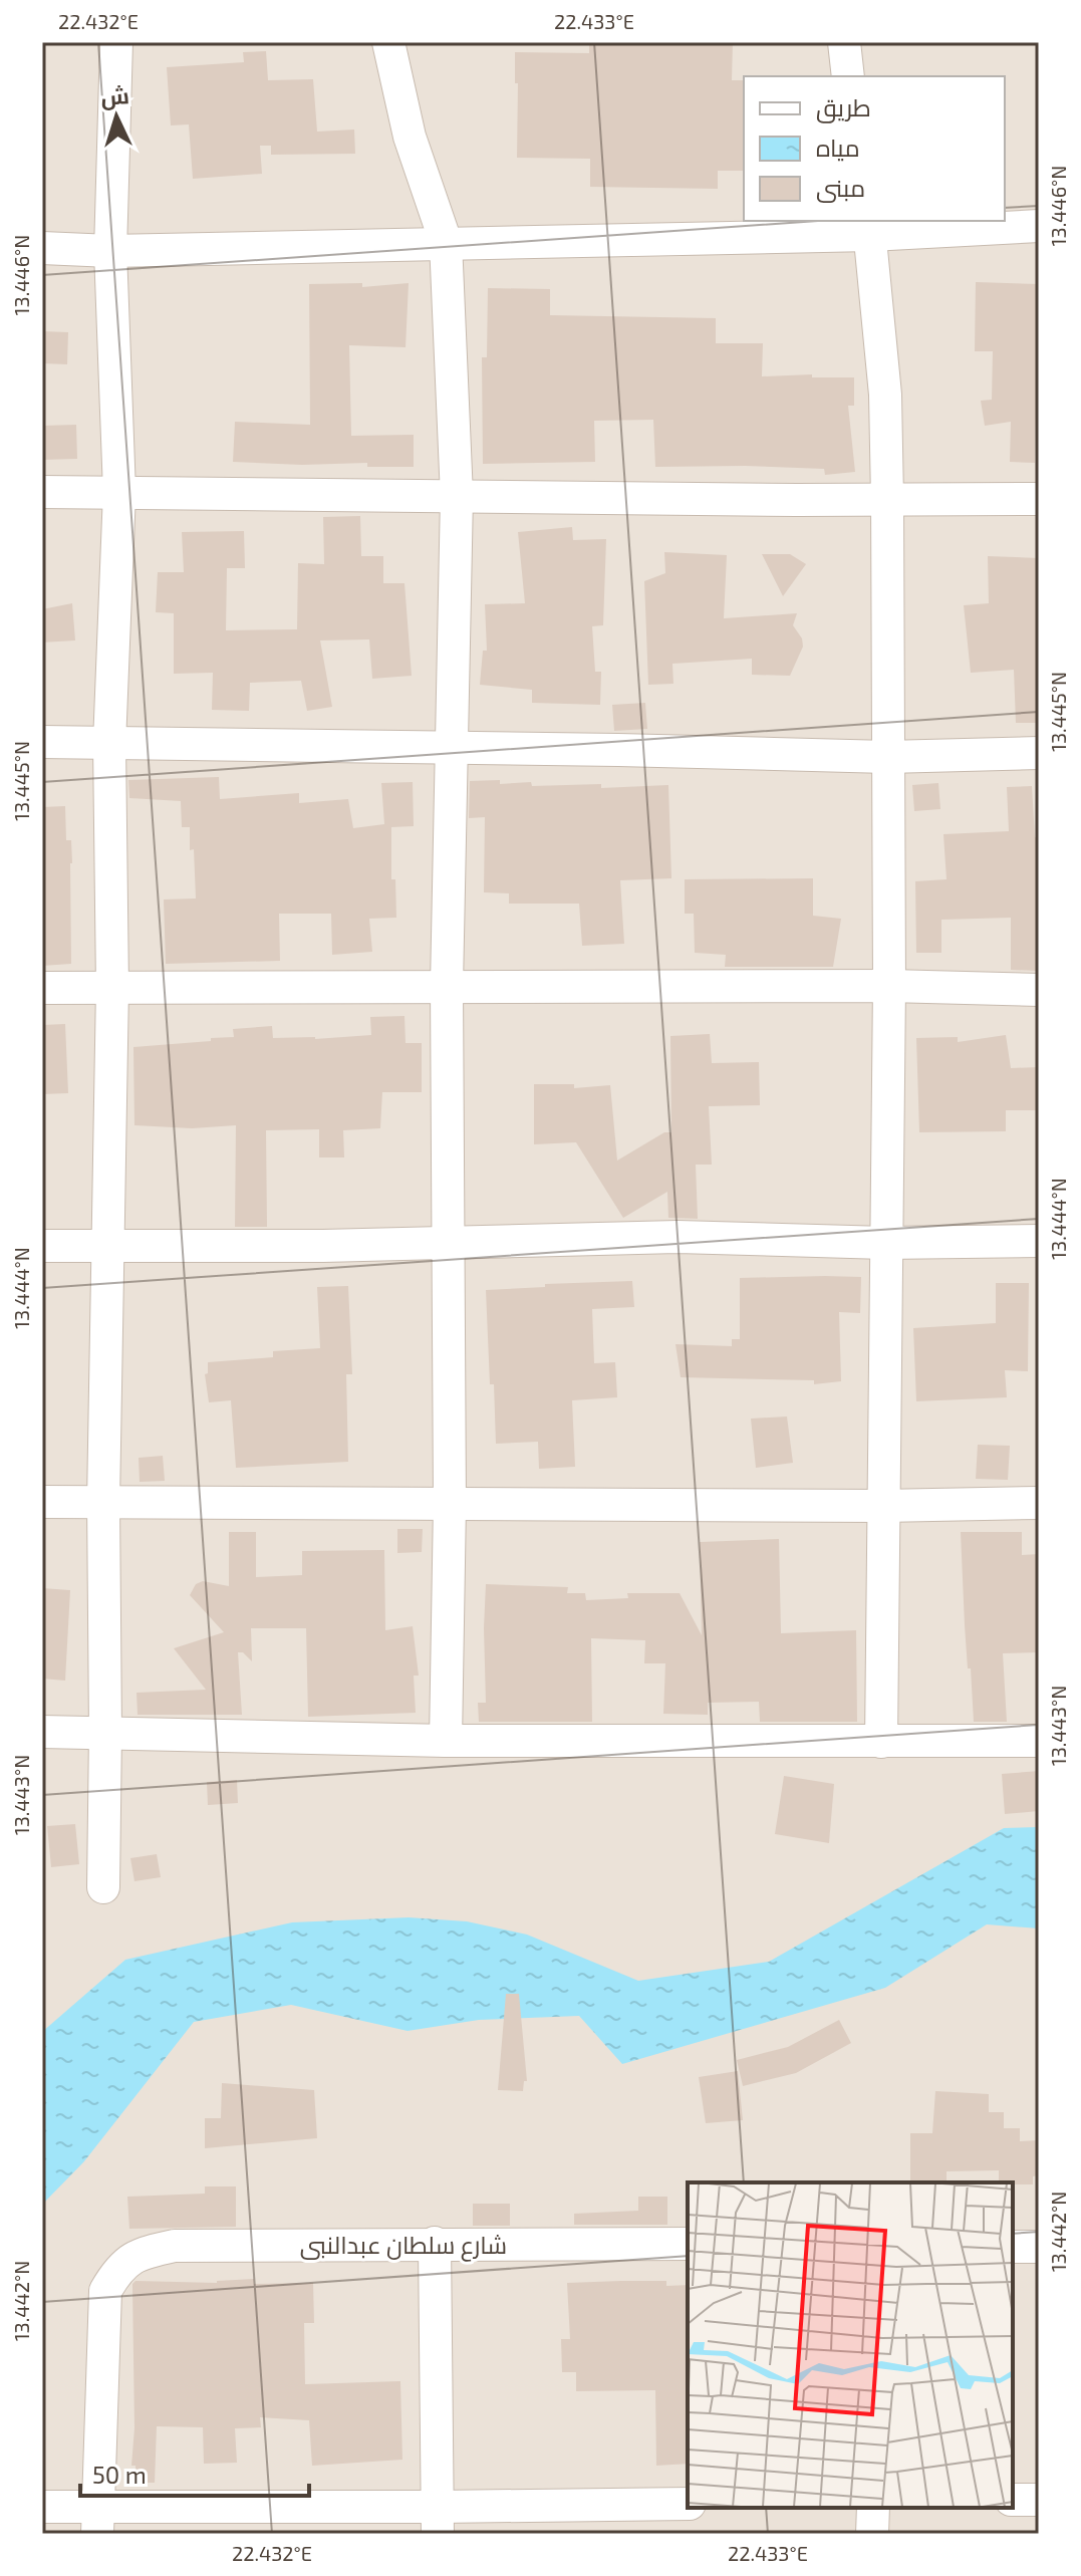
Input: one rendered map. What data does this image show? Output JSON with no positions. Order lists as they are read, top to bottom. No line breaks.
{"streets":{"street":["شارع سلطان عبدالنبى"]},"legend":["طريق","مياه","مبنى"],"scale_bar":"50 m","north":"top","coordinates":["22.432°E","22.433°E","13.446°N","13.445°N","13.444°N","13.443°N","13.442°N"]}
